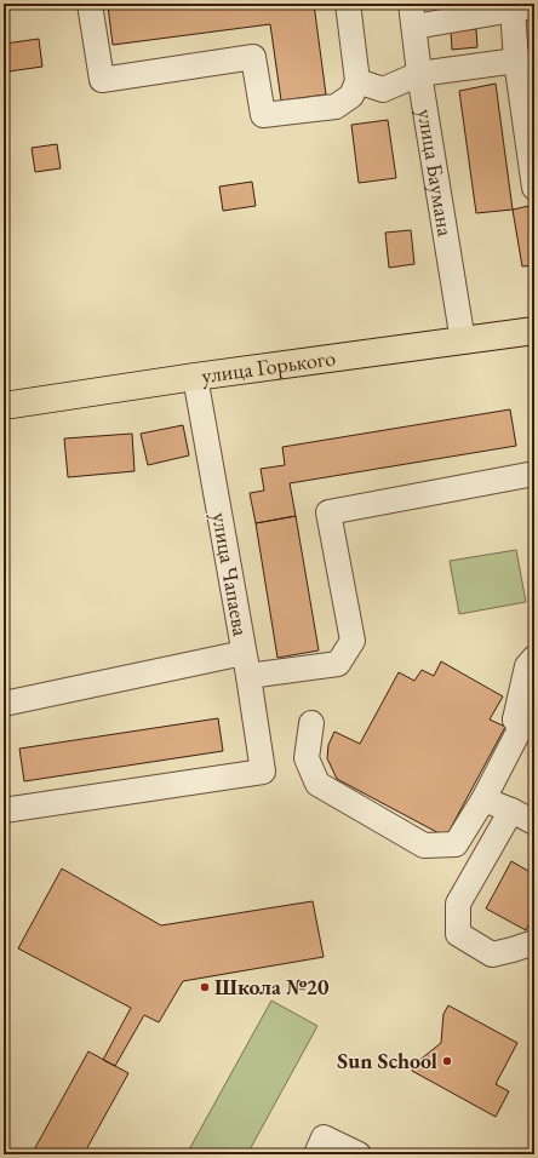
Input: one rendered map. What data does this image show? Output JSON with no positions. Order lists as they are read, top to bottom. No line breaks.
{"streets":{"main road":["улица Горького"],"street":["улица Баумана","улица Чапаева"]},"crossings":[["улица Баумана","улица Горького"],["улица Горького","улица Чапаева"]],"places":["Школа №20","Sun School"]}
